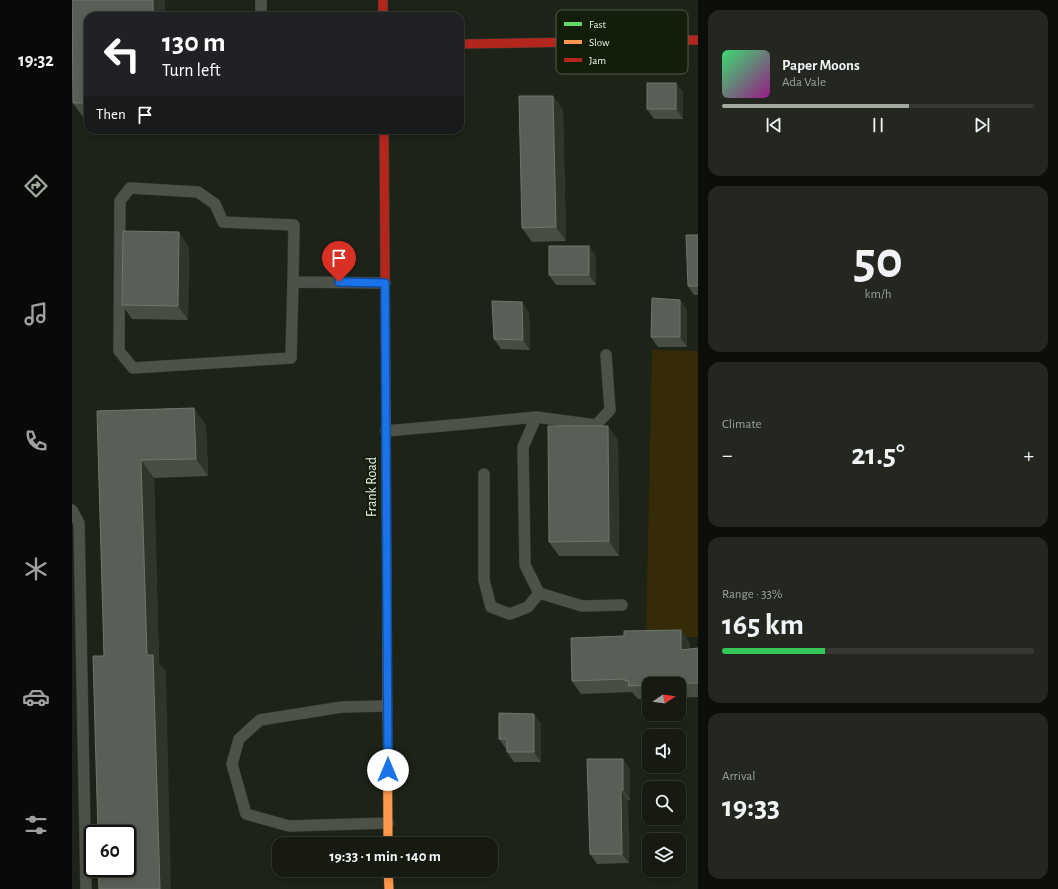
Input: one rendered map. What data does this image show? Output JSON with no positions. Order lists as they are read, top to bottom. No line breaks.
{"streets":{"main road":["Frank Road"]},"legend":["Fast","Slow","Jam"],"north":"right","page":{"tabs":"19:32","turn":["130 m","Turn left"],"song":["Paper Moons","Ada Vale"],"then":"Then","tile":[["50","km/h"],"Climate",["Range · 33%","165 km"],["Arrival","19:33"]],"heat":["−","21.5°","+"],"limit":"60","trip":"19:33 · 1 min · 140 m"}}
